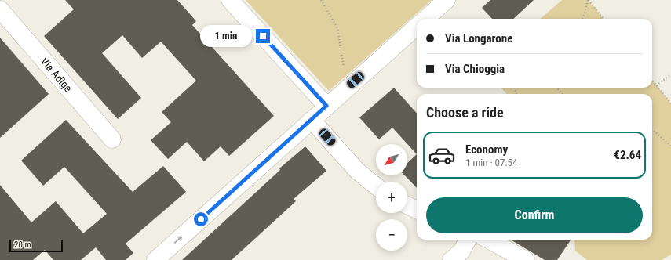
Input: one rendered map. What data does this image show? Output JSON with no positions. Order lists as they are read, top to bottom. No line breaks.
{"streets":{"street":["Via Adige"]},"scale_bar":"20 m","north":"bottom left","page":{"banner":["Via Longarone","Via Chioggia"],"bubble":"1 min","heading":"Choose a ride","list":[{"name":"Economy","note":"1 min · 07:54","value":"€2.64"}],"map_buttons":["+","−"],"buttons":"Confirm","scale":"20 m"}}
